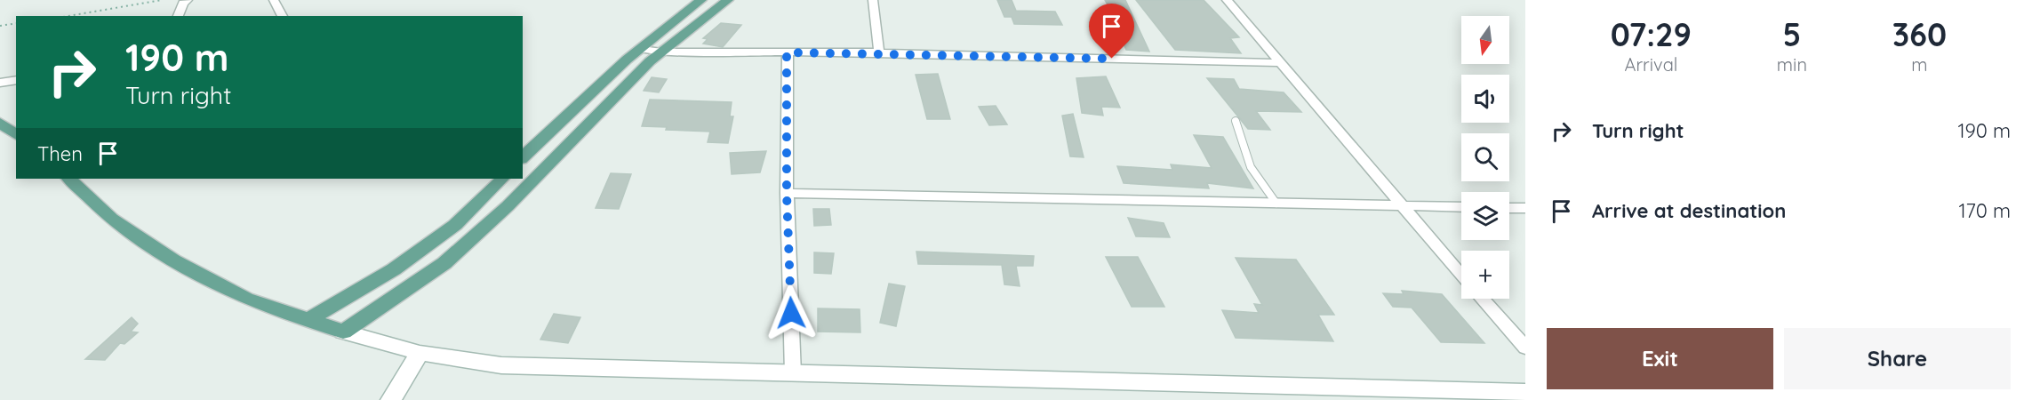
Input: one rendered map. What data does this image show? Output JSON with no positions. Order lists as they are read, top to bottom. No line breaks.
{"north":"bottom","page":{"eta":["07:29","Arrival","5","min","360","m"],"map_buttons":"+","turn":["190 m","Turn right"],"list":[{"name":"Turn right","value":"190 m"},{"name":"Arrive at destination","value":"170 m"}],"then":"Then","buttons":["Exit","Share"]}}
